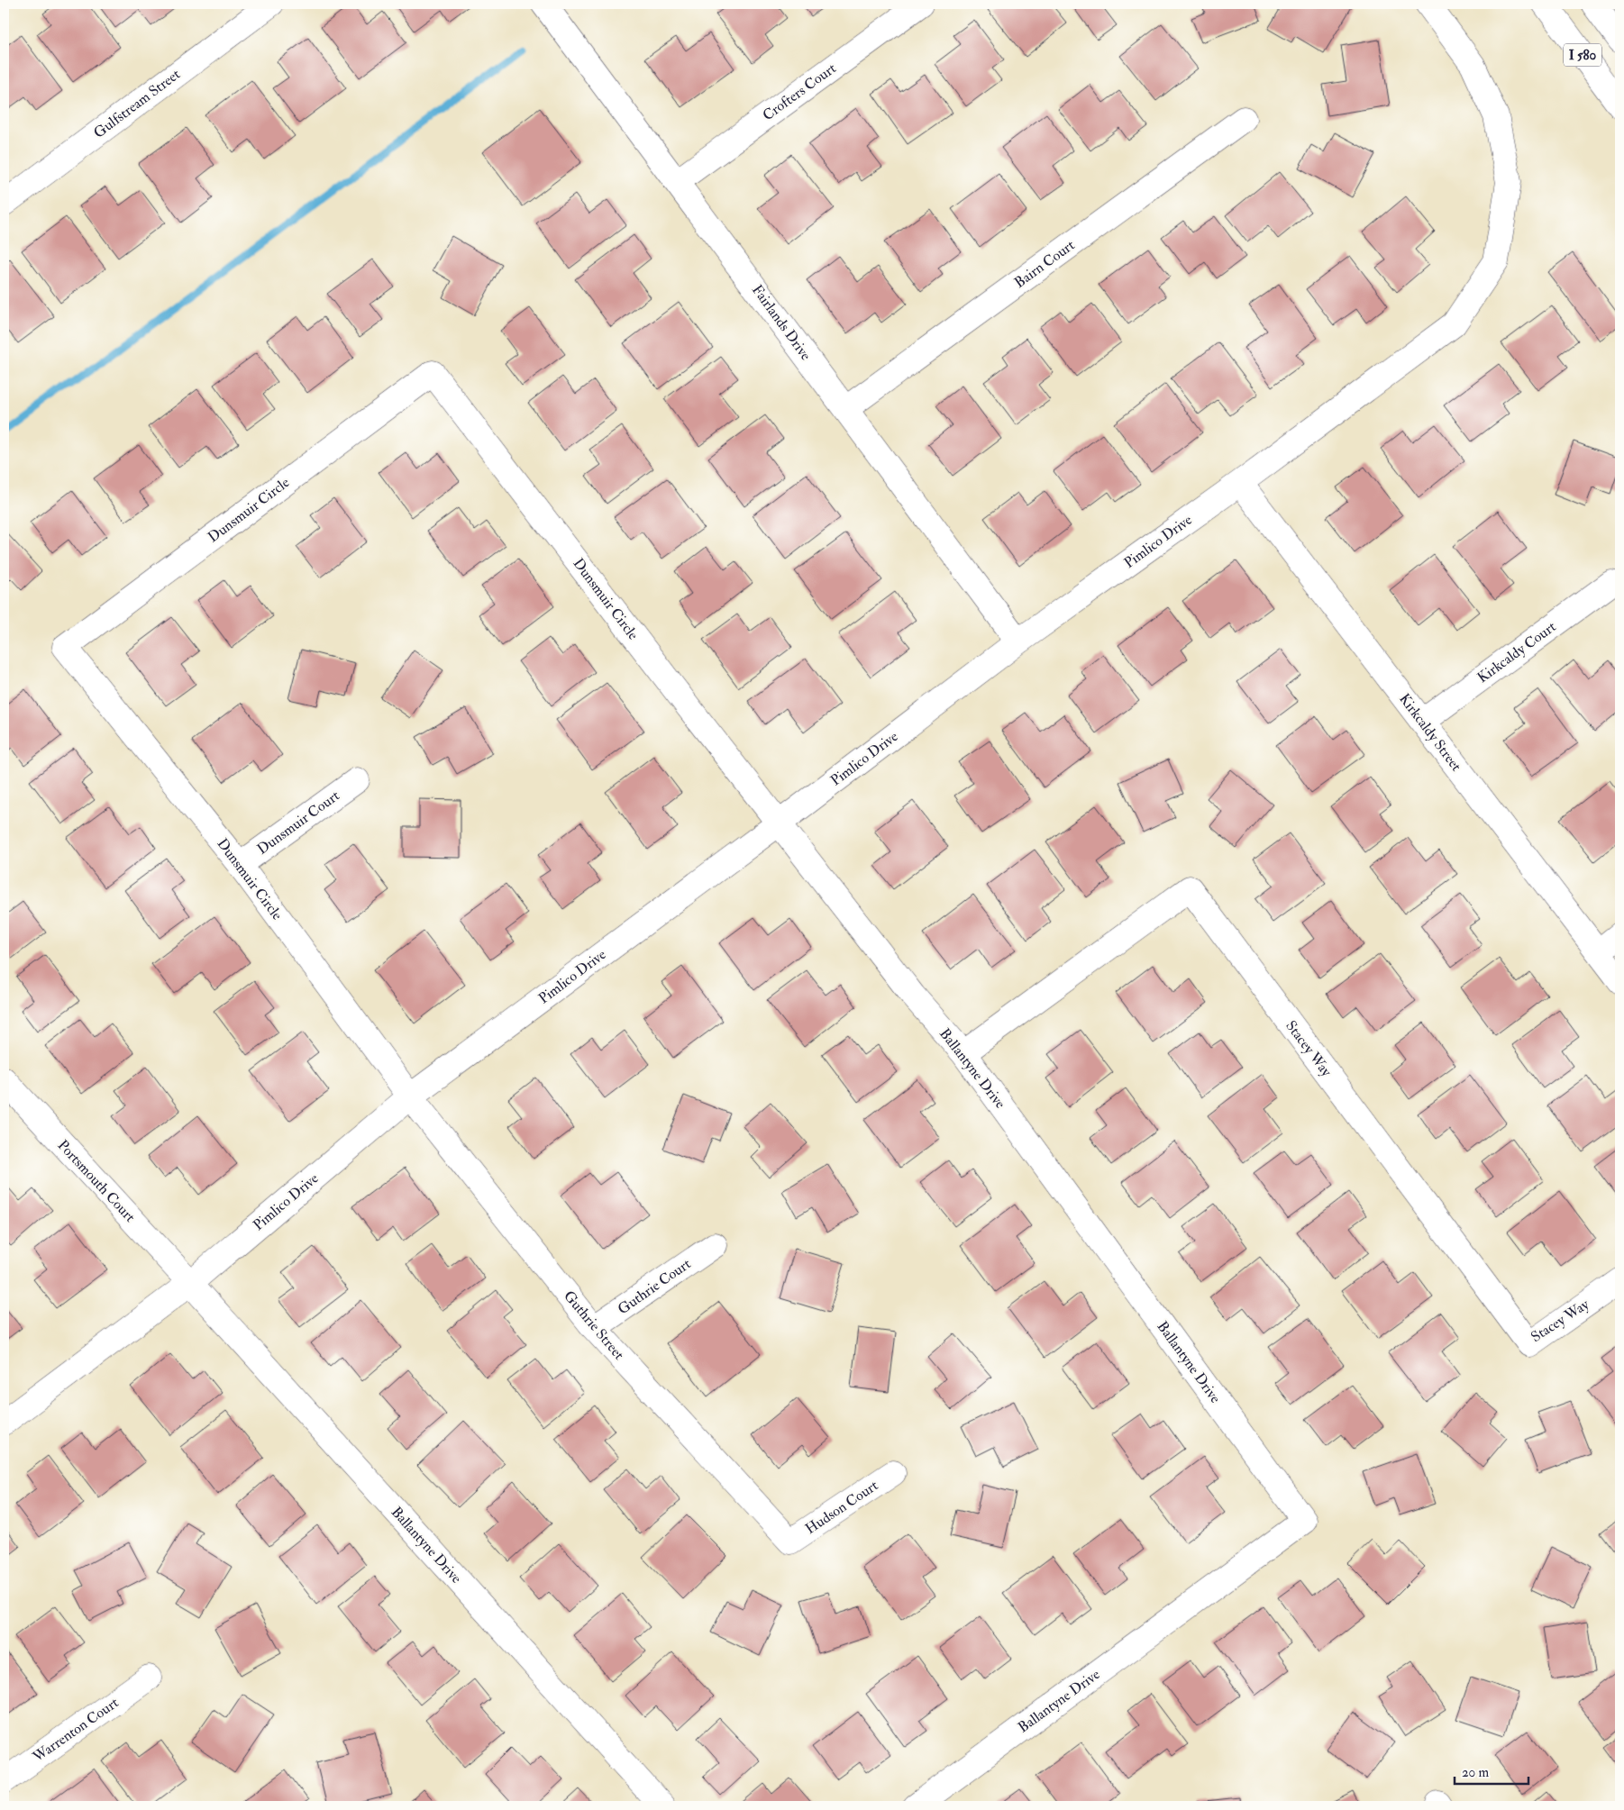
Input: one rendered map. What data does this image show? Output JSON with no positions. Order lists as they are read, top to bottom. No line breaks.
{"streets":{"main road":["I 580","Crofters Court","Gulfstream Street","Bairn Court","Fairlands Drive","Dunsmuir Circle","Pimlico Drive","Kirkcaldy Court","Kirkcaldy Street","Dunsmuir Court","Stacey Way","Ballantyne Drive","Portsmouth Court","Guthrie Court","Guthrie Street","Hudson Court","Warrenton Court"]},"crossings":[["Crofters Court","Fairlands Drive"],["Bairn Court","Fairlands Drive"],["Fairlands Drive","Pimlico Drive"],["Dunsmuir Circle","Pimlico Drive"],["Dunsmuir Circle","Dunsmuir Court"],["Dunsmuir Circle","Ballantyne Drive"],["Dunsmuir Circle","Guthrie Street"],["Pimlico Drive","Kirkcaldy Street"],["Pimlico Drive","Ballantyne Drive"],["Pimlico Drive","Portsmouth Court"],["Pimlico Drive","Guthrie Street"],["Kirkcaldy Court","Kirkcaldy Street"],["Stacey Way","Ballantyne Drive"],["Ballantyne Drive","Portsmouth Court"],["Guthrie Court","Guthrie Street"],["Guthrie Street","Hudson Court"]],"scale_bar":"20 m"}
